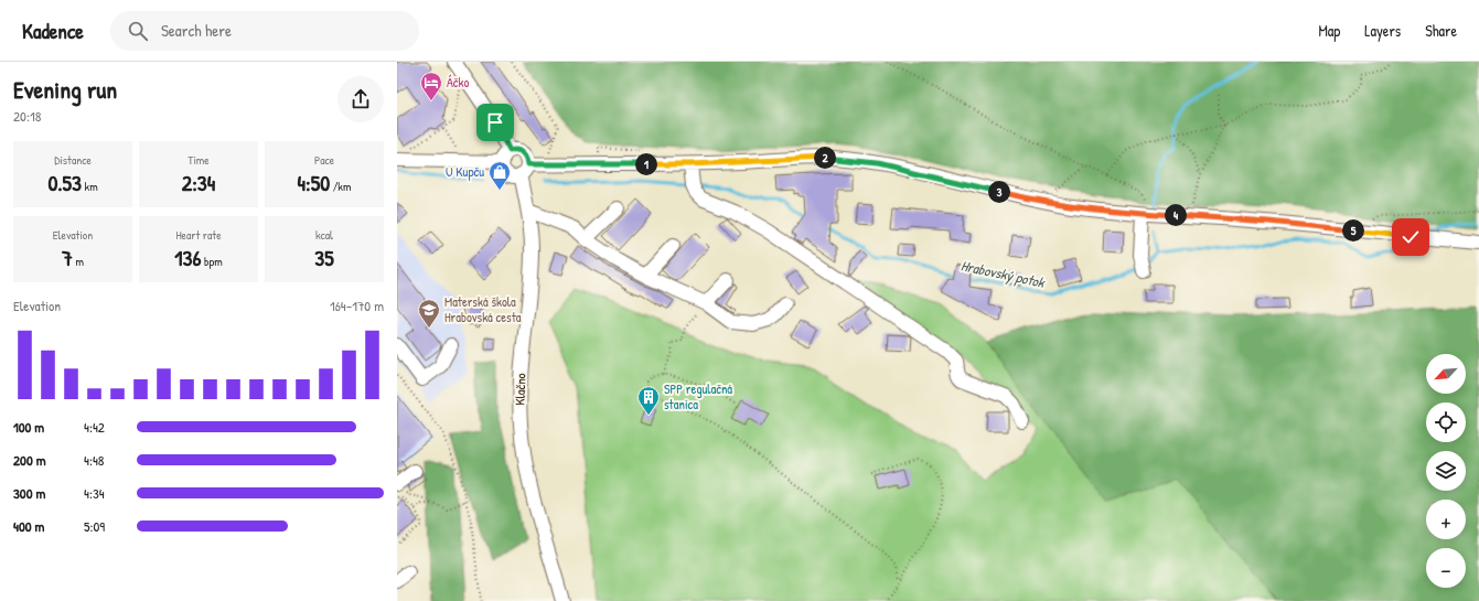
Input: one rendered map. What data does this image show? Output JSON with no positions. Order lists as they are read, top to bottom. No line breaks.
{"streets":{"street":["Klačno"]},"water":["Hrabovský potok"],"places":{"hotel":["Áčko"],"shop":["U Kupču"],"school or university":["Materská škola Hrabovská cesta"],"building":["SPP regulačná stanica"]},"north":"bottom left","page":{"header":"Kadence","search":"Search here","nav":["Map","Layers","Share"],"heading":["Evening run","20:18"],"stats":[["Distance","0.53 km"],["Time","2:34"],["Pace","4:50 /km"],["Elevation","7 m"],["Heart rate","136 bpm"],["kcal","35"]],"pins":["2","1","3","4","5"],"chart":["Elevation","164–170 m"],"map_buttons":["+","−"],"list":[{"name":"100 m","note":"4:42"},{"name":"200 m","note":"4:48"},{"name":"300 m","note":"4:34"},{"name":"400 m","note":"5:09"}]}}
